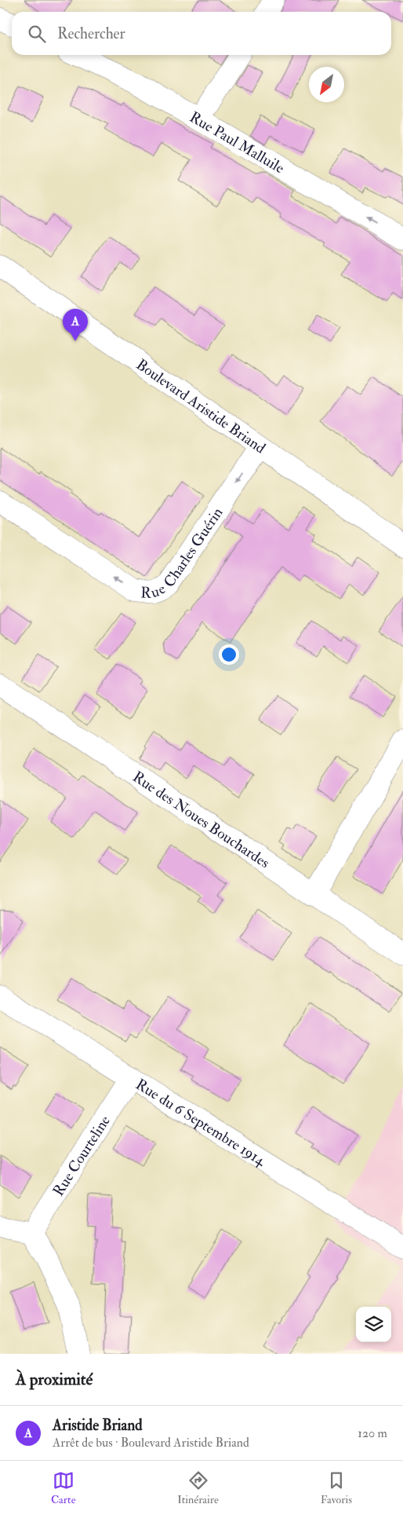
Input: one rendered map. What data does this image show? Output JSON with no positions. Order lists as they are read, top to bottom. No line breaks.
{"streets":{"street":["Rue Paul Malluile","Boulevard Aristide Briand","Rue Charles Guérin","Rue des Noues Bouchardes","Rue du 6 Septembre 1914","Rue Courteline"]},"crossings":[["Boulevard Aristide Briand","Rue Charles Guérin"],["Rue du 6 Septembre 1914","Rue Courteline"]],"one_way":["Rue Paul Malluile"],"north":"bottom left","page":{"search":"Rechercher","pins":"A","heading":"À proximité","list":[{"mark":"A","name":"Aristide Briand","note":"Arrêt de bus · Boulevard Aristide Briand","value":"120 m"}],"nav":["Carte","Itinéraire","Favoris"]}}
